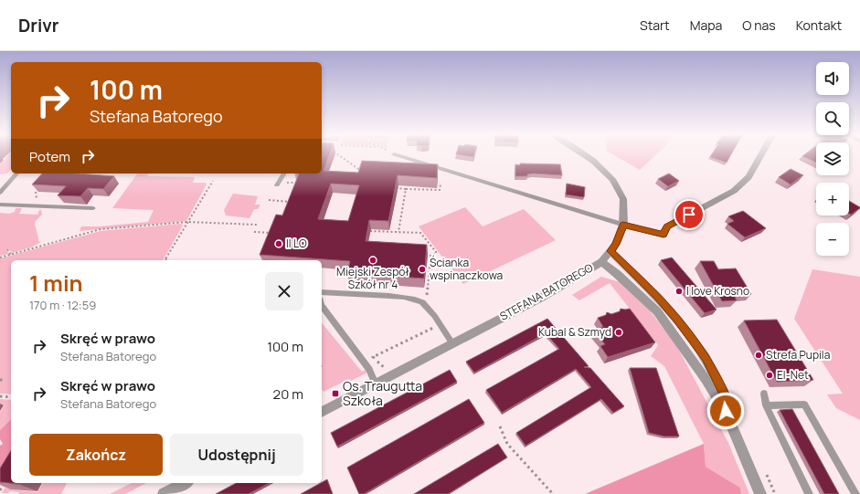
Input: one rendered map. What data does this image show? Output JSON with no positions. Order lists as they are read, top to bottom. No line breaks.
{"streets":{"street":["STEFANA BATOREGO"]},"places":{"other":["II LO","Miejski Zespół Szkół nr 4","Ścianka wspinaczkowa","I love Krosno","Kubal & Szmyd","Strefa Pupila","El-Net"],"transit":["Os. Traugutta Szkoła"]},"page":{"header":"Drivr","nav":["Start","Mapa","O nas","Kontakt"],"map_buttons":["+","−"],"turn":["100 m","Stefana Batorego"],"then":"Potem","heading":["1 min","170 m · 12:59"],"list":[{"name":"Skręć w prawo","note":"Stefana Batorego","value":"100 m"},{"name":"Skręć w prawo","note":"Stefana Batorego","value":"20 m"}],"buttons":["Zakończ","Udostępnij"]}}
